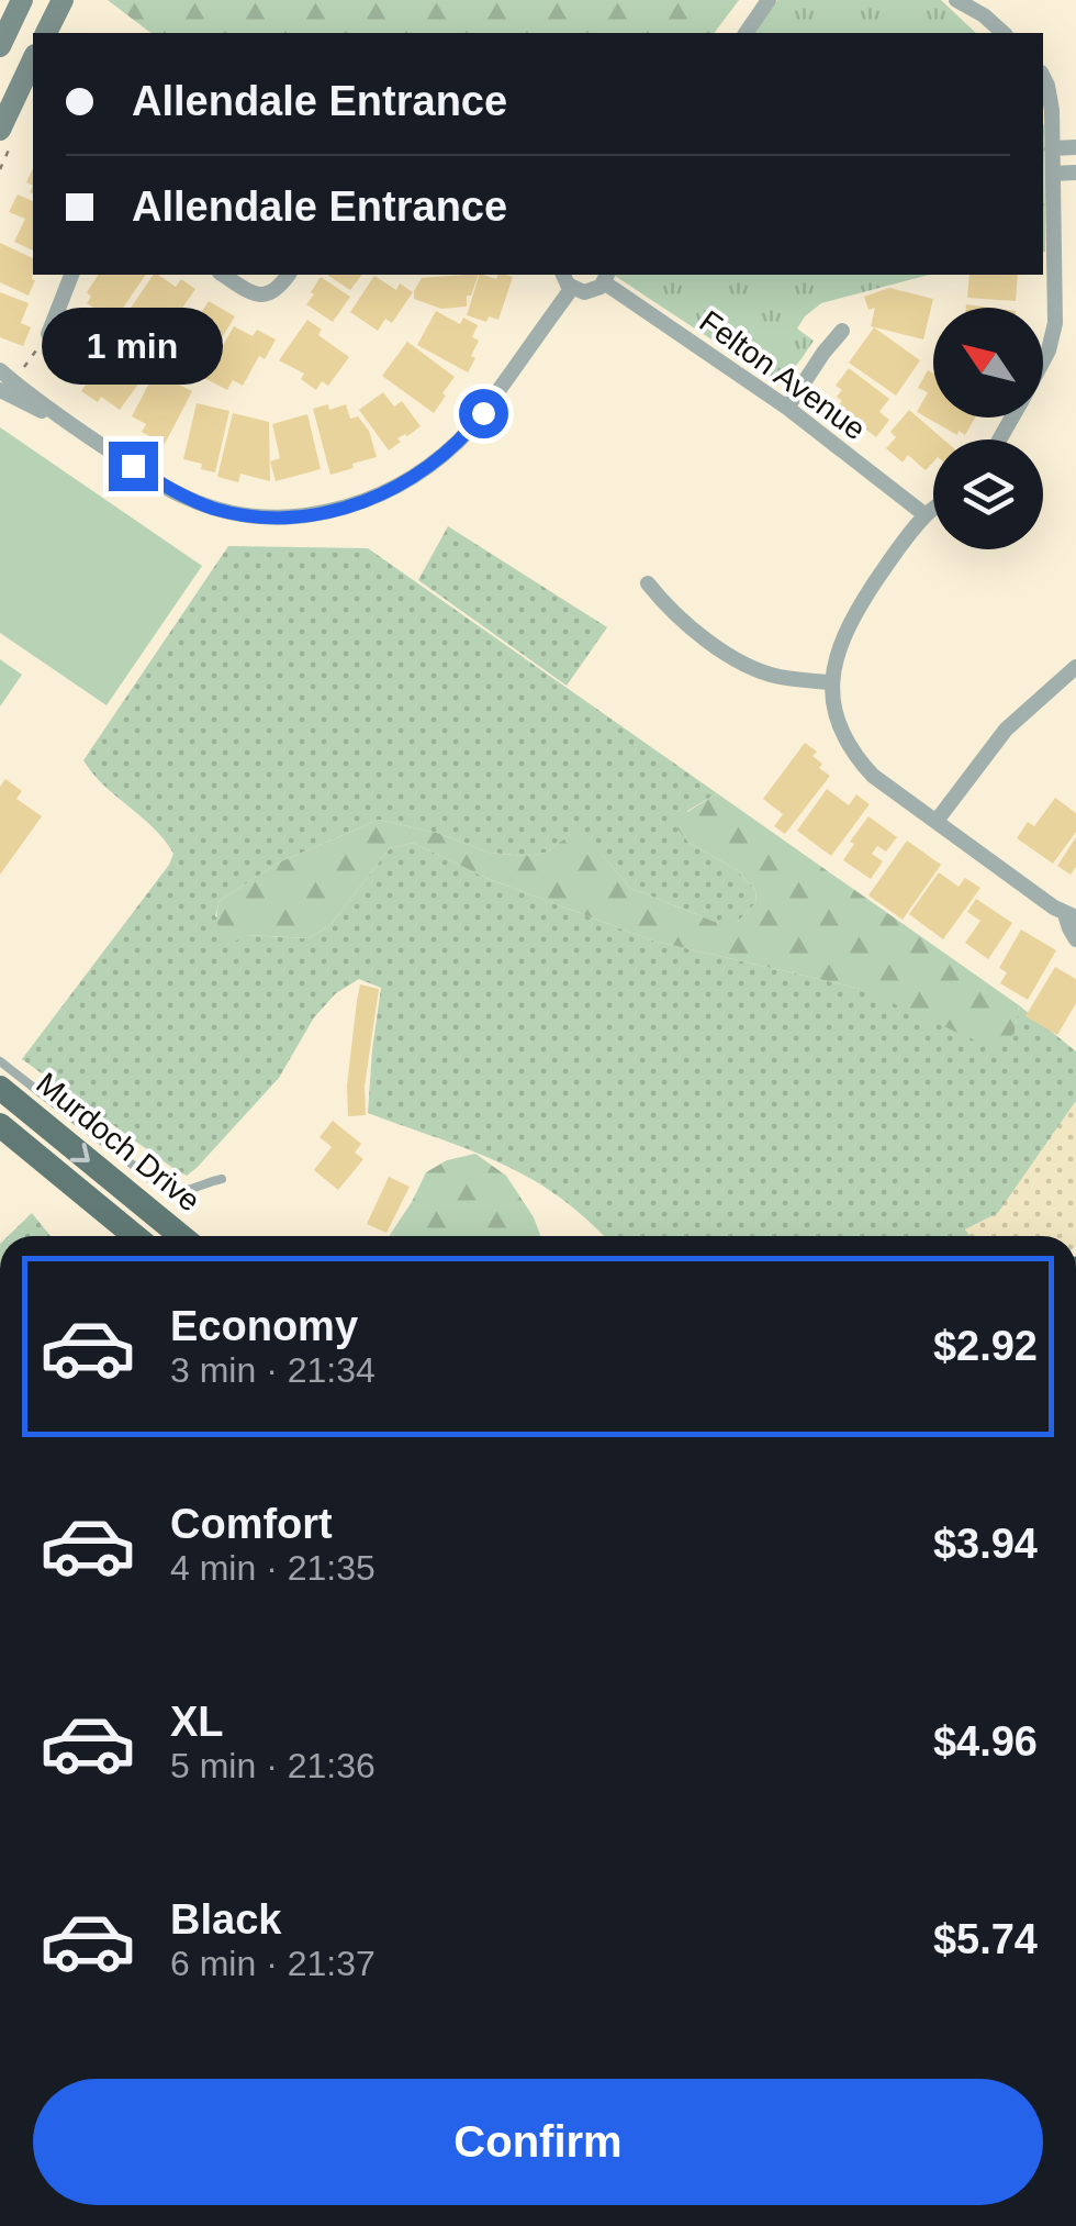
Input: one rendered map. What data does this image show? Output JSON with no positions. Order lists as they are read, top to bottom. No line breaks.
{"streets":{"main road":["Murdoch Drive"],"street":["Felton Avenue"]},"north":"top left","page":{"banner":["Allendale Entrance","Allendale Entrance"],"bubble":"1 min","list":[{"name":"Economy","note":"3 min · 21:34","value":"$2.92"},{"name":"Comfort","note":"4 min · 21:35","value":"$3.94"},{"name":"XL","note":"5 min · 21:36","value":"$4.96"},{"name":"Black","note":"6 min · 21:37","value":"$5.74"}],"buttons":"Confirm"}}
